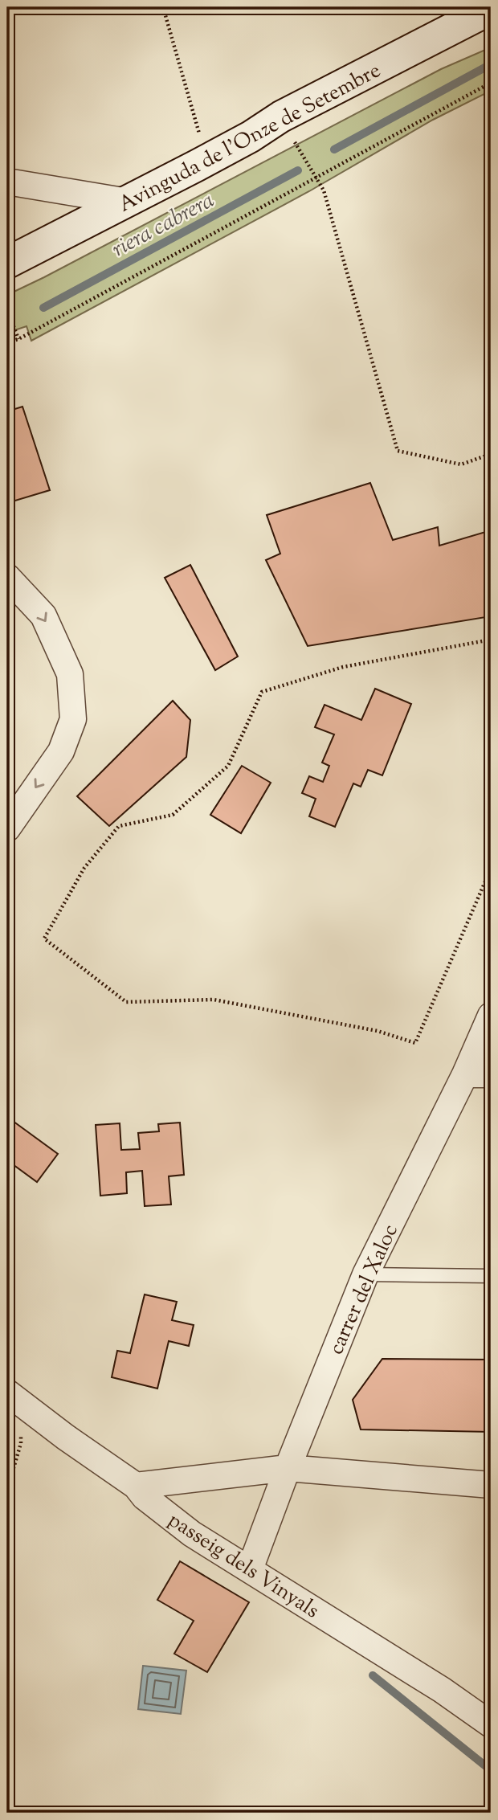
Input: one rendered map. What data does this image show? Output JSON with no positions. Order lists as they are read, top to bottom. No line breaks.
{"streets":{"street":["Avinguda de l'Onze de Setembre","carrer del Xaloc","passeig dels Vinyals"]},"crossings":[["carrer del Xaloc","passeig dels Vinyals"]],"water":["riera cabrera"]}
